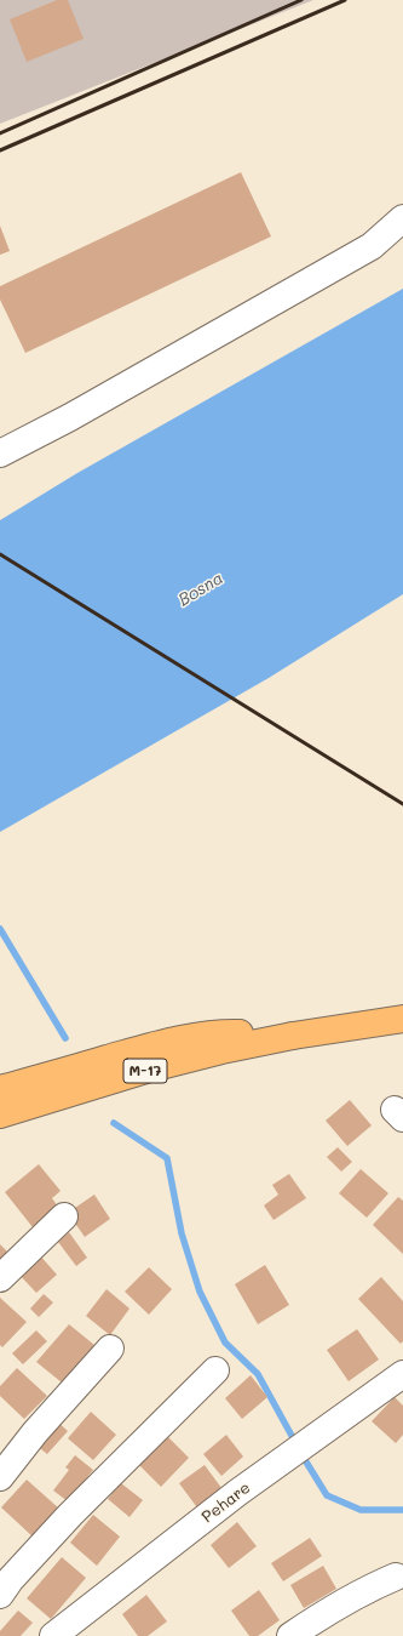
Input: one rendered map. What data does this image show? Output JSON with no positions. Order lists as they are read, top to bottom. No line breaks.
{"streets":{"main road":["M-17"],"street":["Pehare"]},"water":["Bosna"]}
